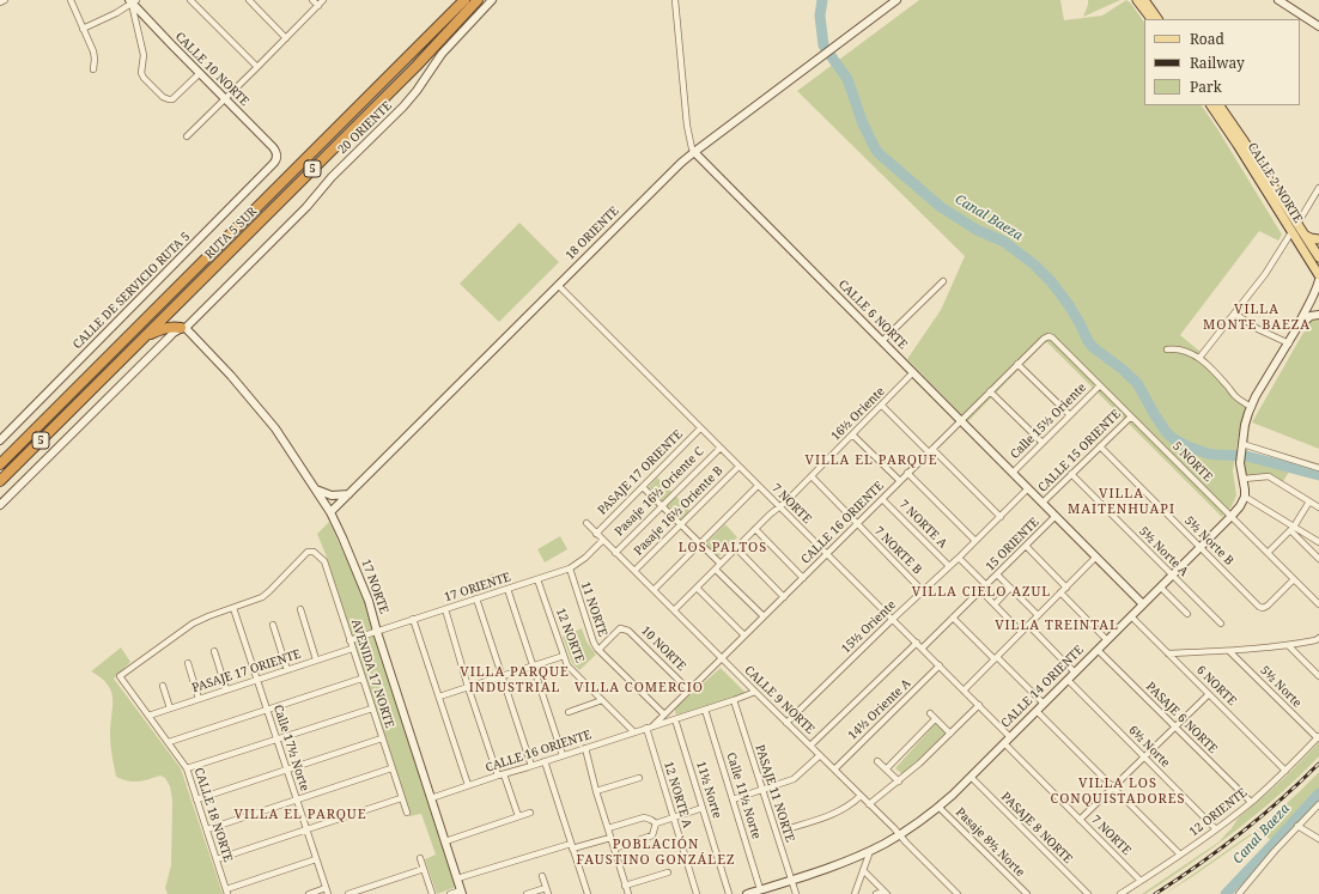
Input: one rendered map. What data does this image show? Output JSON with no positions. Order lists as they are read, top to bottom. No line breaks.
{"streets":{"highway":["5","RUTA 5 SUR"],"main road":["CALLE 2 NORTE"],"street":["CALLE 10 NORTE","20 ORIENTE","18 ORIENTE","CALLE DE SERVICIO RUTA 5","CALLE 6 NORTE","16½ Oriente","Calle 15½ Oriente","CALLE 15 ORIENTE","5 NORTE","PASAJE 17 ORIENTE","Pasaje 16½ Oriente C","7 NORTE","Pasaje 16½ Oriente B","CALLE 16 ORIENTE","7 NORTE A","5½ Norte B","15 ORIENTE","7 NORTE B","5½ Norte A","17 NORTE","17 ORIENTE","11 NORTE","15½ Oriente","12 NORTE","10 NORTE","AVENIDA 17 NORTE","6 NORTE","CALLE 14 ORIENTE","5½ Norte","CALLE 9 NORTE","14½ Oriente A","PASAJE 6 NORTE","6½ Norte","Calle 17½ Norte","11½ Norte","PASAJE 11 NORTE","12 NORTE A","Calle 11½ Norte","12 ORIENTE","CALLE 18 NORTE","PASAJE 8 NORTE","Pasaje 8½ Norte"]},"crossings":[["CALLE 10 NORTE","CALLE DE SERVICIO RUTA 5"],["20 ORIENTE","17 NORTE"],["18 ORIENTE","CALLE 6 NORTE"],["18 ORIENTE","7 NORTE"],["18 ORIENTE","17 NORTE"],["CALLE 6 NORTE","16½ Oriente"],["CALLE 6 NORTE","Calle 15½ Oriente"],["CALLE 6 NORTE","CALLE 15 ORIENTE"],["CALLE 6 NORTE","CALLE 16 ORIENTE"],["CALLE 6 NORTE","15 ORIENTE"],["CALLE 6 NORTE","15½ Oriente"],["CALLE 6 NORTE","CALLE 14 ORIENTE"],["16½ Oriente","7 NORTE"],["16½ Oriente","7 NORTE B"],["16½ Oriente","CALLE 9 NORTE"],["Calle 15½ Oriente","5 NORTE"],["CALLE 15 ORIENTE","5 NORTE"],["CALLE 15 ORIENTE","5½ Norte B"],["CALLE 15 ORIENTE","5½ Norte A"],["5 NORTE","CALLE 16 ORIENTE"],["5 NORTE","5½ Norte B"],["5 NORTE","CALLE 14 ORIENTE"],["PASAJE 17 ORIENTE","7 NORTE"],["PASAJE 17 ORIENTE","AVENIDA 17 NORTE"],["PASAJE 17 ORIENTE","CALLE 9 NORTE"],["PASAJE 17 ORIENTE","Calle 17½ Norte"],["PASAJE 17 ORIENTE","CALLE 18 NORTE"],["Pasaje 16½ Oriente C","7 NORTE"],["Pasaje 16½ Oriente C","CALLE 9 NORTE"],["7 NORTE","Pasaje 16½ Oriente B"],["7 NORTE","CALLE 16 ORIENTE"],["7 NORTE","15 ORIENTE"],["7 NORTE","15½ Oriente"],["7 NORTE","CALLE 14 ORIENTE"],["7 NORTE","14½ Oriente A"],["7 NORTE","12 ORIENTE"],["Pasaje 16½ Oriente B","CALLE 9 NORTE"],["CALLE 16 ORIENTE","7 NORTE A"],["CALLE 16 ORIENTE","7 NORTE B"],["CALLE 16 ORIENTE","17 NORTE"],["CALLE 16 ORIENTE","11 NORTE"],["CALLE 16 ORIENTE","12 NORTE"],["CALLE 16 ORIENTE","10 NORTE"],["CALLE 16 ORIENTE","CALLE 9 NORTE"],["CALLE 16 ORIENTE","11½ Norte"],["CALLE 16 ORIENTE","PASAJE 11 NORTE"],["CALLE 16 ORIENTE","12 NORTE A"],["CALLE 16 ORIENTE","Calle 11½ Norte"],["7 NORTE A","15½ Oriente"],["5½ Norte B","CALLE 14 ORIENTE"],["7 NORTE B","15½ Oriente"],["5½ Norte A","CALLE 14 ORIENTE"],["17 NORTE","17 ORIENTE"],["17 ORIENTE","11 NORTE"],["17 ORIENTE","12 NORTE"],["17 ORIENTE","AVENIDA 17 NORTE"],["17 ORIENTE","CALLE 9 NORTE"],["11 NORTE","10 NORTE"],["15½ Oriente","CALLE 9 NORTE"],["AVENIDA 17 NORTE","Calle 17½ Norte"],["AVENIDA 17 NORTE","CALLE 18 NORTE"],["6 NORTE","CALLE 14 ORIENTE"],["6 NORTE","12 ORIENTE"],["CALLE 14 ORIENTE","CALLE 9 NORTE"],["CALLE 14 ORIENTE","PASAJE 6 NORTE"],["CALLE 14 ORIENTE","6½ Norte"],["CALLE 14 ORIENTE","PASAJE 11 NORTE"],["CALLE 14 ORIENTE","Calle 11½ Norte"],["CALLE 14 ORIENTE","PASAJE 8 NORTE"],["CALLE 14 ORIENTE","Pasaje 8½ Norte"],["5½ Norte","12 ORIENTE"],["CALLE 9 NORTE","14½ Oriente A"],["PASAJE 6 NORTE","12 ORIENTE"],["6½ Norte","12 ORIENTE"],["Calle 17½ Norte","CALLE 18 NORTE"]],"districts":["VILLA MONTE BAEZA","VILLA EL PARQUE","VILLA MAITENHUAPI","LOS PALTOS","VILLA CIELO AZUL","VILLA TREINTAL","VILLA PARQUE INDUSTRIAL","VILLA COMERCIO","VILLA LOS CONQUISTADORES","VILLA EL PARQUE","POBLACIÓN FAUSTINO GONZÁLEZ"],"water":["Canal Baeza"],"legend":["Road","Railway","Park"]}
